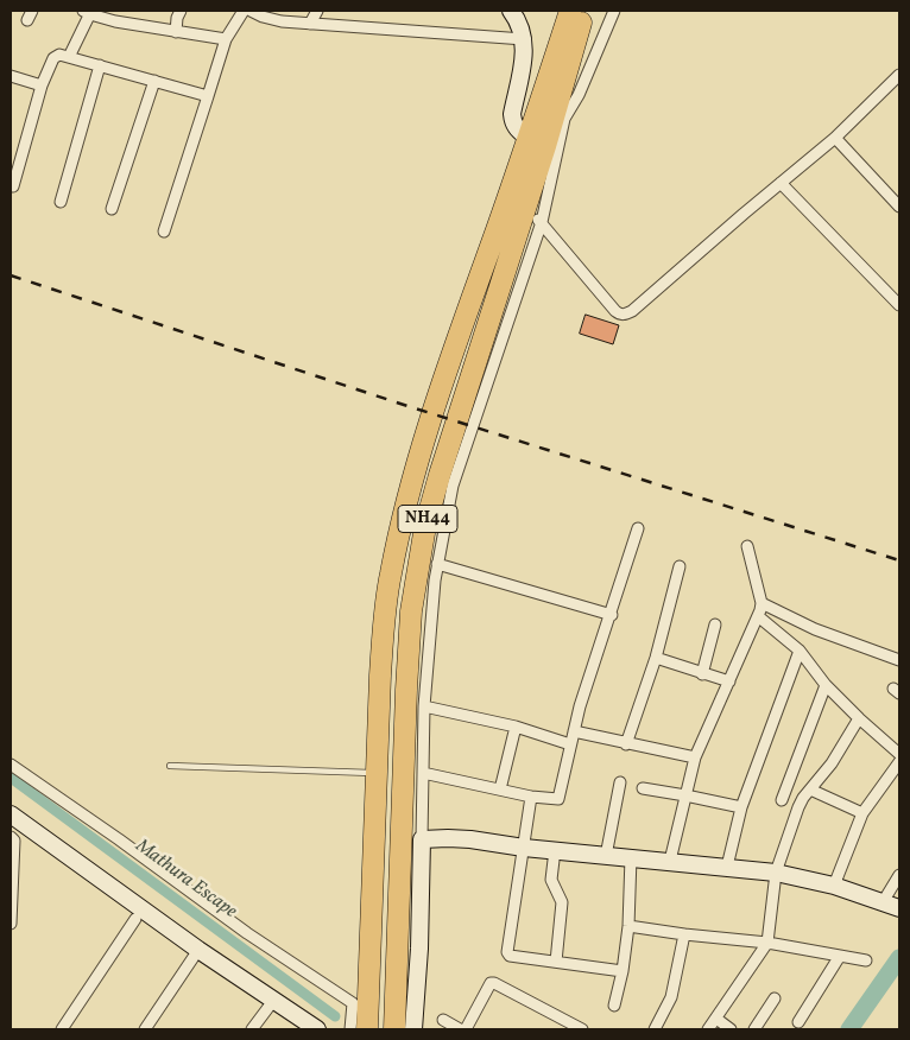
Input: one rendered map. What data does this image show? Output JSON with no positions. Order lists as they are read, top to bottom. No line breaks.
{"streets":{"highway":["NH44"]},"water":["Mathura Escape"]}
